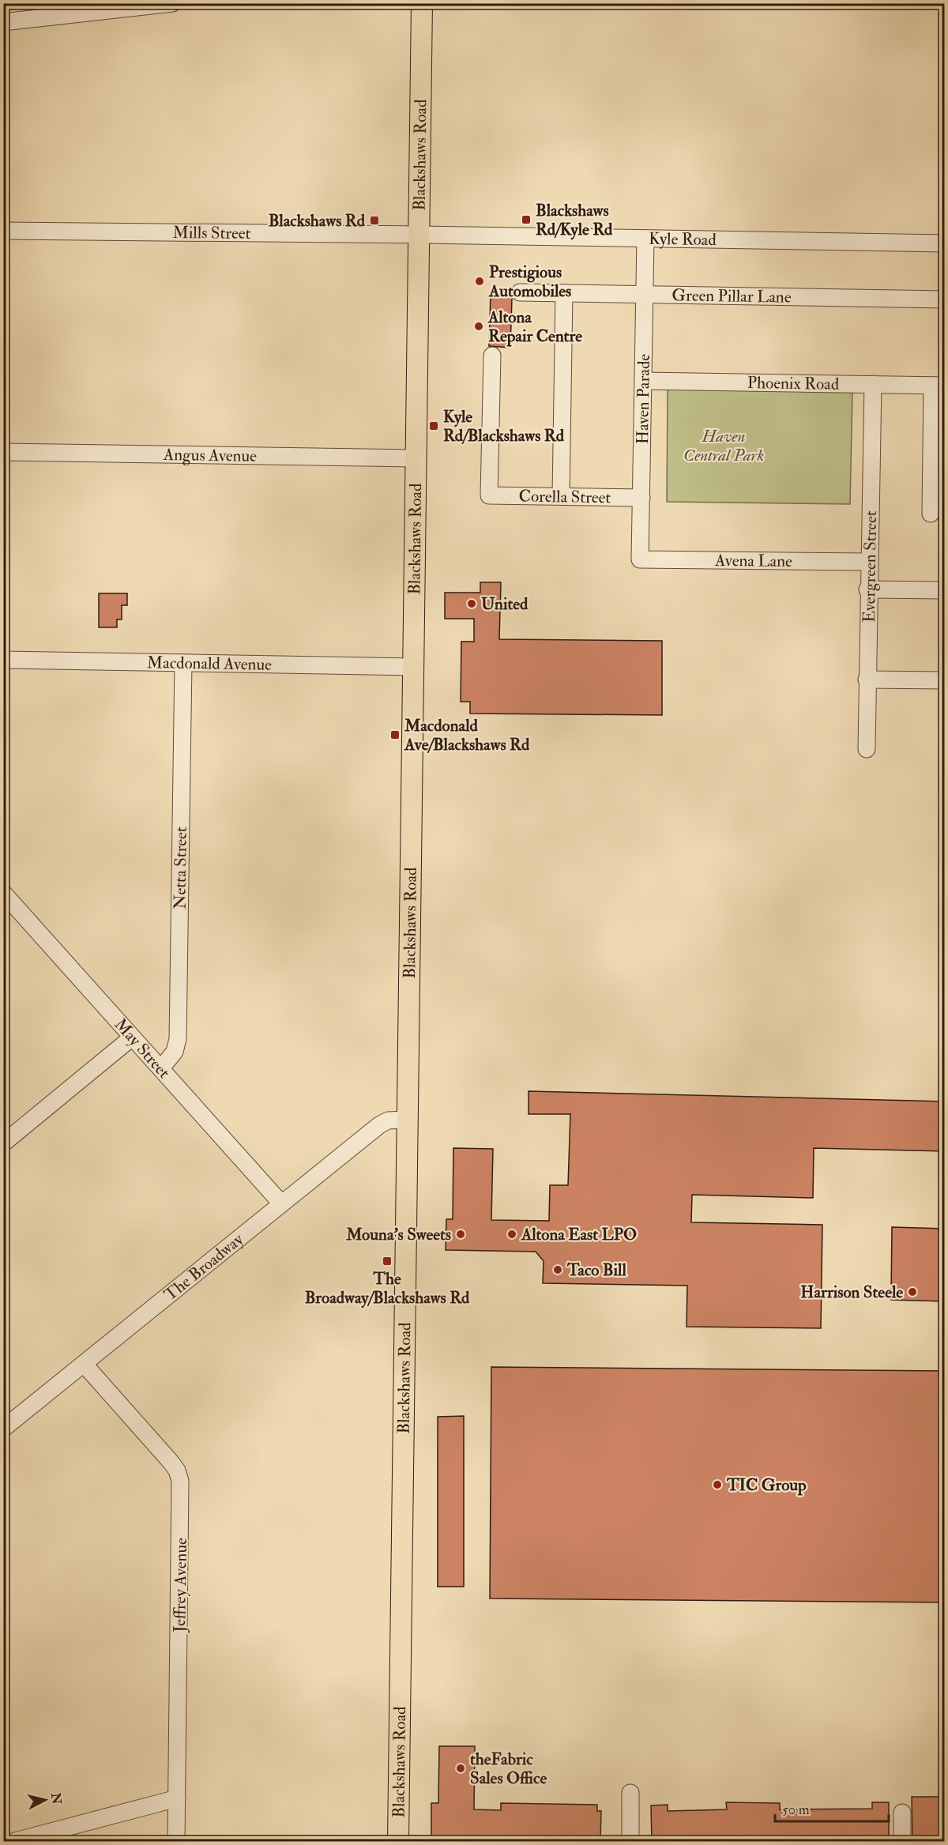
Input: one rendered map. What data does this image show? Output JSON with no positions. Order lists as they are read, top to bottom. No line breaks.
{"streets":{"main road":["Blackshaws Road"],"street":["Mills Street","Kyle Road","Green Pillar Lane","Phoenix Road","Haven Parade","Angus Avenue","Corella Street","Avena Lane","Evergreen Street","Macdonald Avenue","Netta Street","May Street","The Broadway","Jeffrey Avenue"]},"crossings":[["Blackshaws Road","Mills Street"],["Blackshaws Road","Kyle Road"],["Blackshaws Road","Angus Avenue"],["Blackshaws Road","Macdonald Avenue"],["Blackshaws Road","The Broadway"],["Mills Street","Kyle Road"],["Kyle Road","Haven Parade"],["Green Pillar Lane","Haven Parade"],["Phoenix Road","Haven Parade"],["Phoenix Road","Evergreen Street"],["Haven Parade","Corella Street"],["Haven Parade","Avena Lane"],["Avena Lane","Evergreen Street"],["Macdonald Avenue","Netta Street"],["Netta Street","May Street"],["May Street","The Broadway"],["The Broadway","Jeffrey Avenue"]],"parks":["Haven Central Park"],"places":{"transit":["Blackshaws Rd/Kyle Rd","Blackshaws Rd","Kyle Rd/Blackshaws Rd","Macdonald Ave/Blackshaws Rd","The Broadway/Blackshaws Rd"],"other":["Prestigious Automobiles","Altona Repair Centre","United","Mouna’s Sweets","Altona East LPO","Taco Bill","Harrison Steele","TIC Group","theFabric Sales Office"]},"scale_bar":"50 m","north":"right"}
